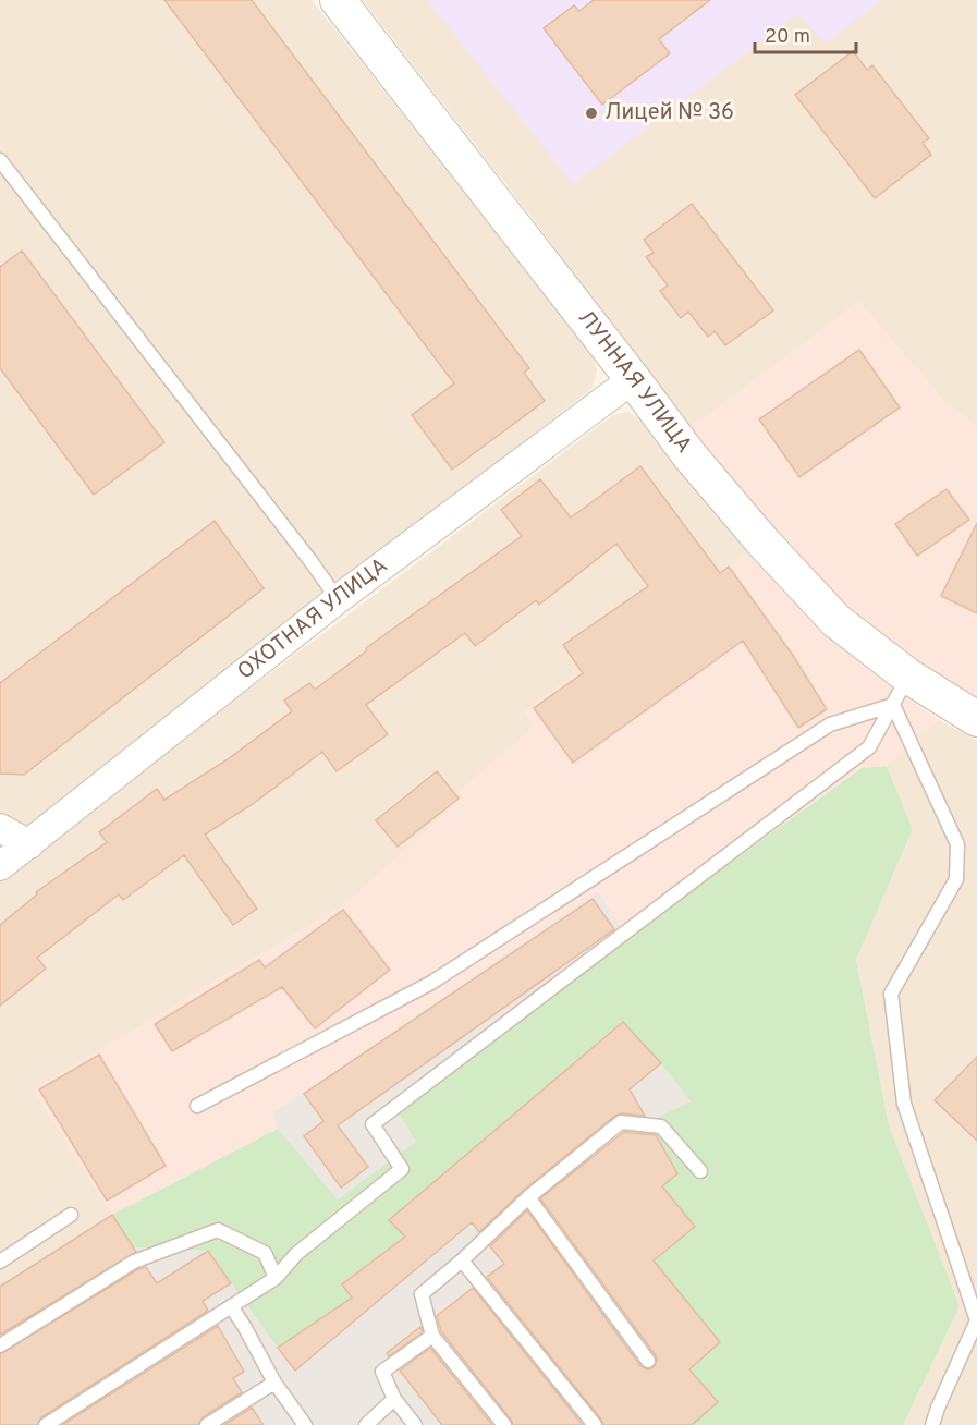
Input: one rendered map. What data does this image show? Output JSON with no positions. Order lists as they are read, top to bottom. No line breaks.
{"streets":{"street":["ЛУННАЯ УЛИЦА","ОХОТНАЯ УЛИЦА"]},"crossings":[["ЛУННАЯ УЛИЦА","ОХОТНАЯ УЛИЦА"]],"places":["Лицей № 36"],"scale_bar":"20 m"}
